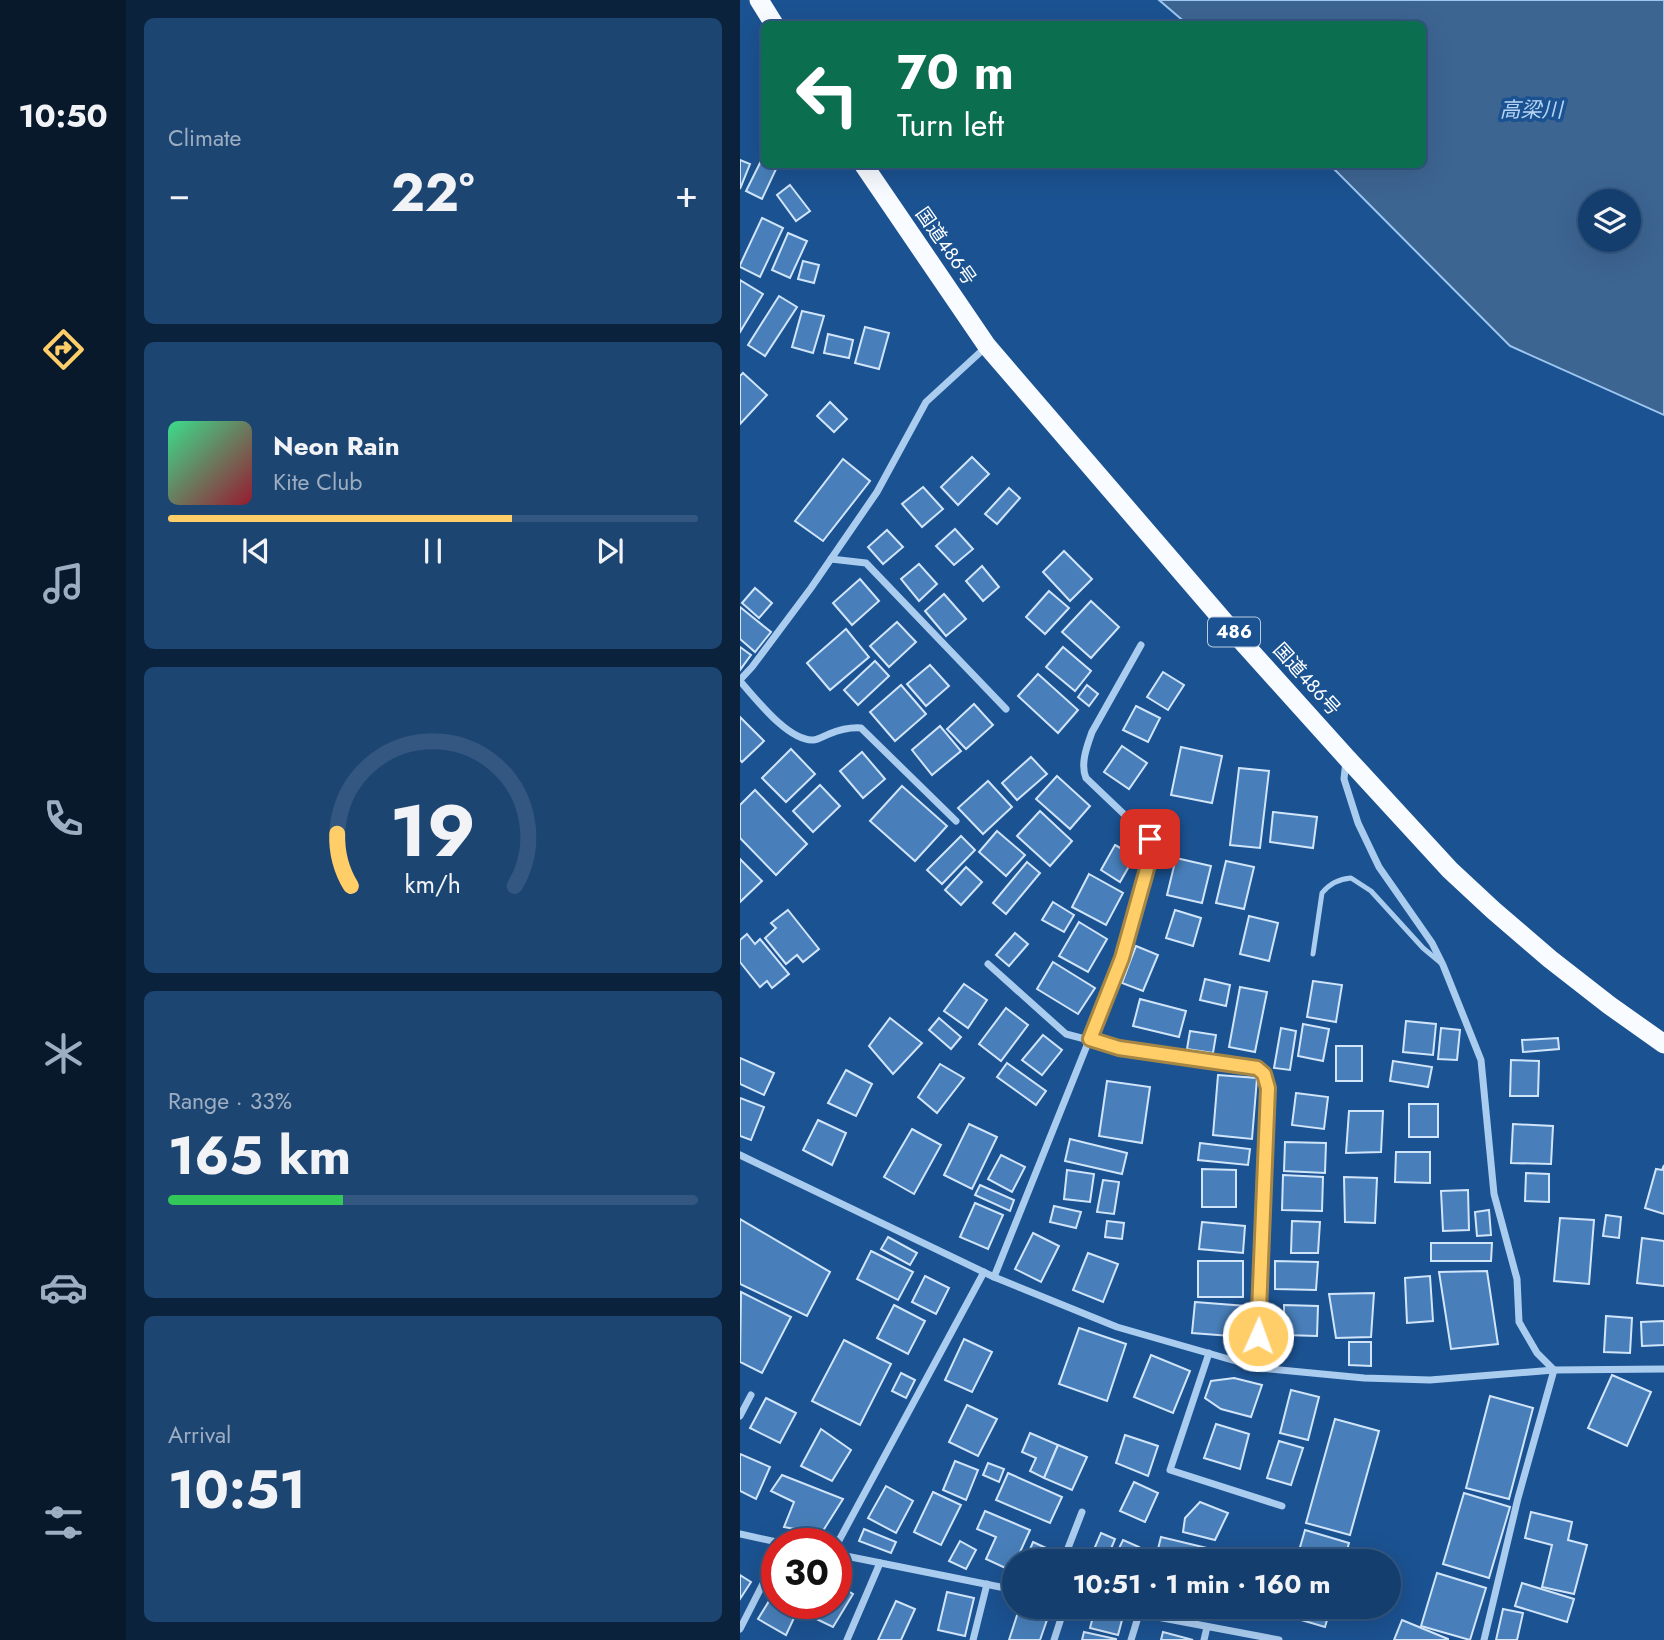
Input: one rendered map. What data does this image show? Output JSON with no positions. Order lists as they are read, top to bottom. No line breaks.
{"streets":{"highway":["国道486号","486"]},"water":["高梁川"],"page":{"tabs":"10:50","tile":["Climate",["Range · 33%","165 km"],["Arrival","10:51"]],"turn":["70 m","Turn left"],"heat":["−","22°","+"],"song":["Neon Rain","Kite Club"],"limit":"30","trip":"10:51 · 1 min · 160 m","gauge":["19","km/h"]}}
